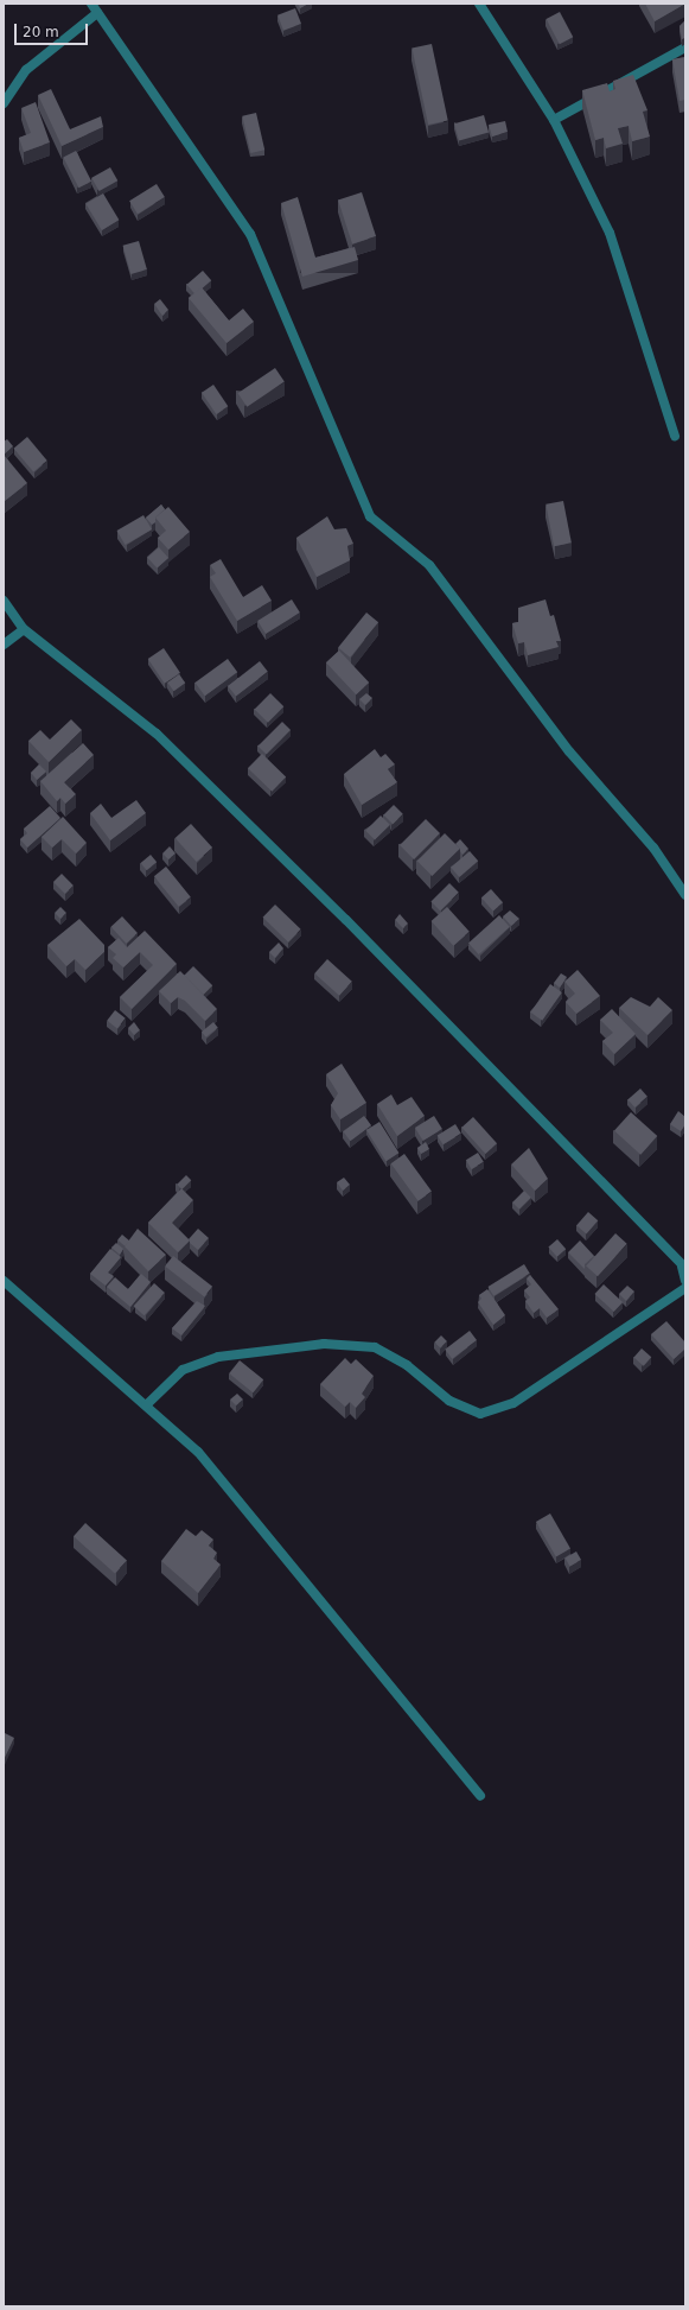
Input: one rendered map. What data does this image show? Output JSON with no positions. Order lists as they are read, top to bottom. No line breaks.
{"scale_bar":"20 m"}
